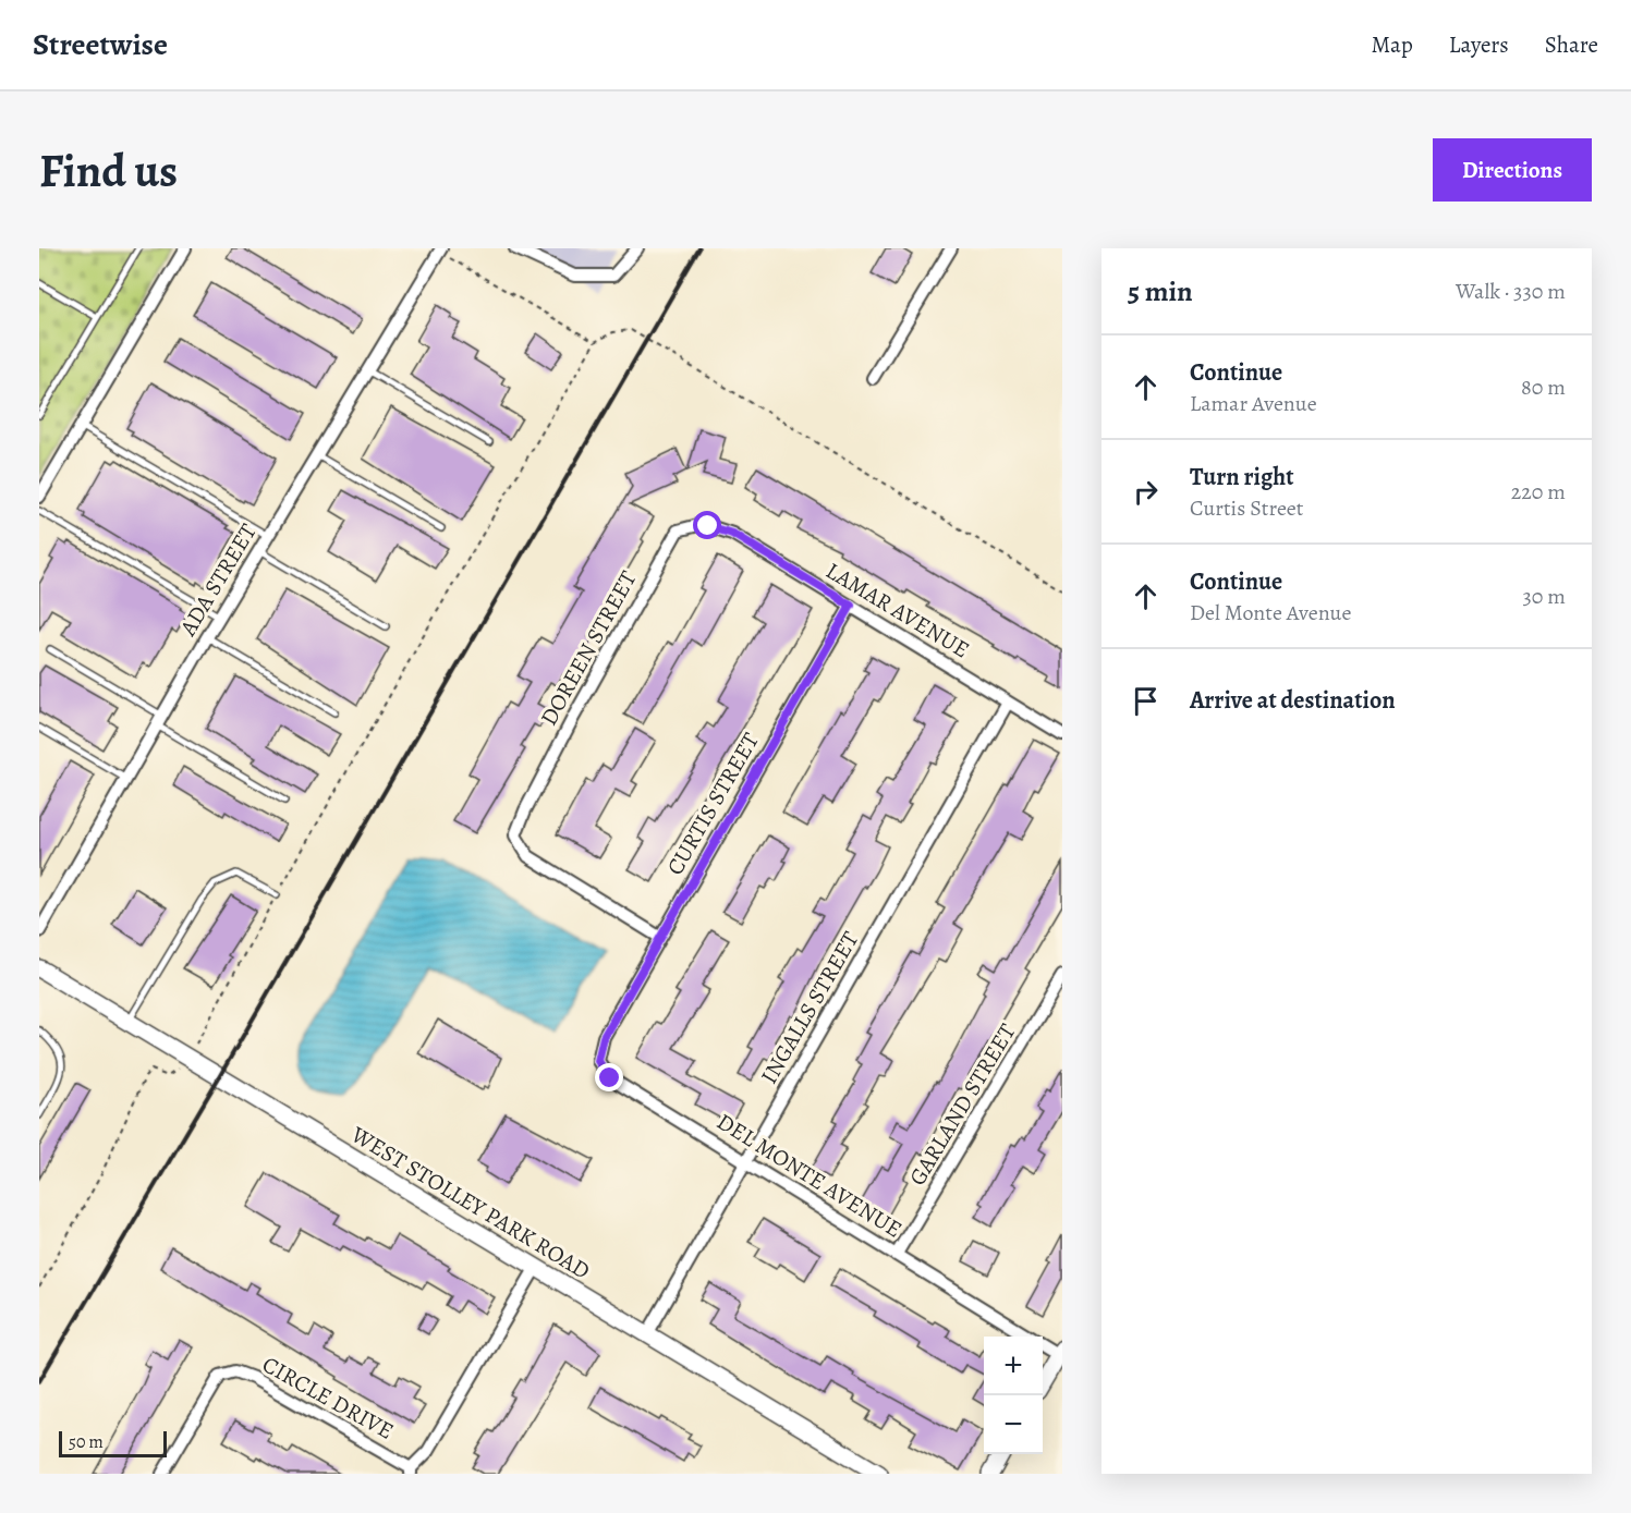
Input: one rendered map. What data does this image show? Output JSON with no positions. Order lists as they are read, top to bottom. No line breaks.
{"streets":{"main road":["WEST STOLLEY PARK ROAD"],"street":["ADA STREET","LAMAR AVENUE","DOREEN STREET","CURTIS STREET","INGALLS STREET","GARLAND STREET","DEL MONTE AVENUE","CIRCLE DRIVE"]},"crossings":[["LAMAR AVENUE","DOREEN STREET"],["LAMAR AVENUE","CURTIS STREET"],["LAMAR AVENUE","INGALLS STREET"],["DOREEN STREET","CURTIS STREET"],["CURTIS STREET","DEL MONTE AVENUE"],["INGALLS STREET","DEL MONTE AVENUE"],["INGALLS STREET","WEST STOLLEY PARK ROAD"],["GARLAND STREET","DEL MONTE AVENUE"],["WEST STOLLEY PARK ROAD","CIRCLE DRIVE"]],"scale_bar":"50 m","page":{"header":"Streetwise","nav":["Map","Layers","Share"],"buttons":"Directions","title":"Find us","heading":["5 min","Walk · 330 m"],"list":[["Continue","Lamar Avenue","80 m"],["Turn right","Curtis Street","220 m"],["Continue","Del Monte Avenue","30 m"],"Arrive at destination"],"map_buttons":["+","−"],"scale":"50 m"}}
